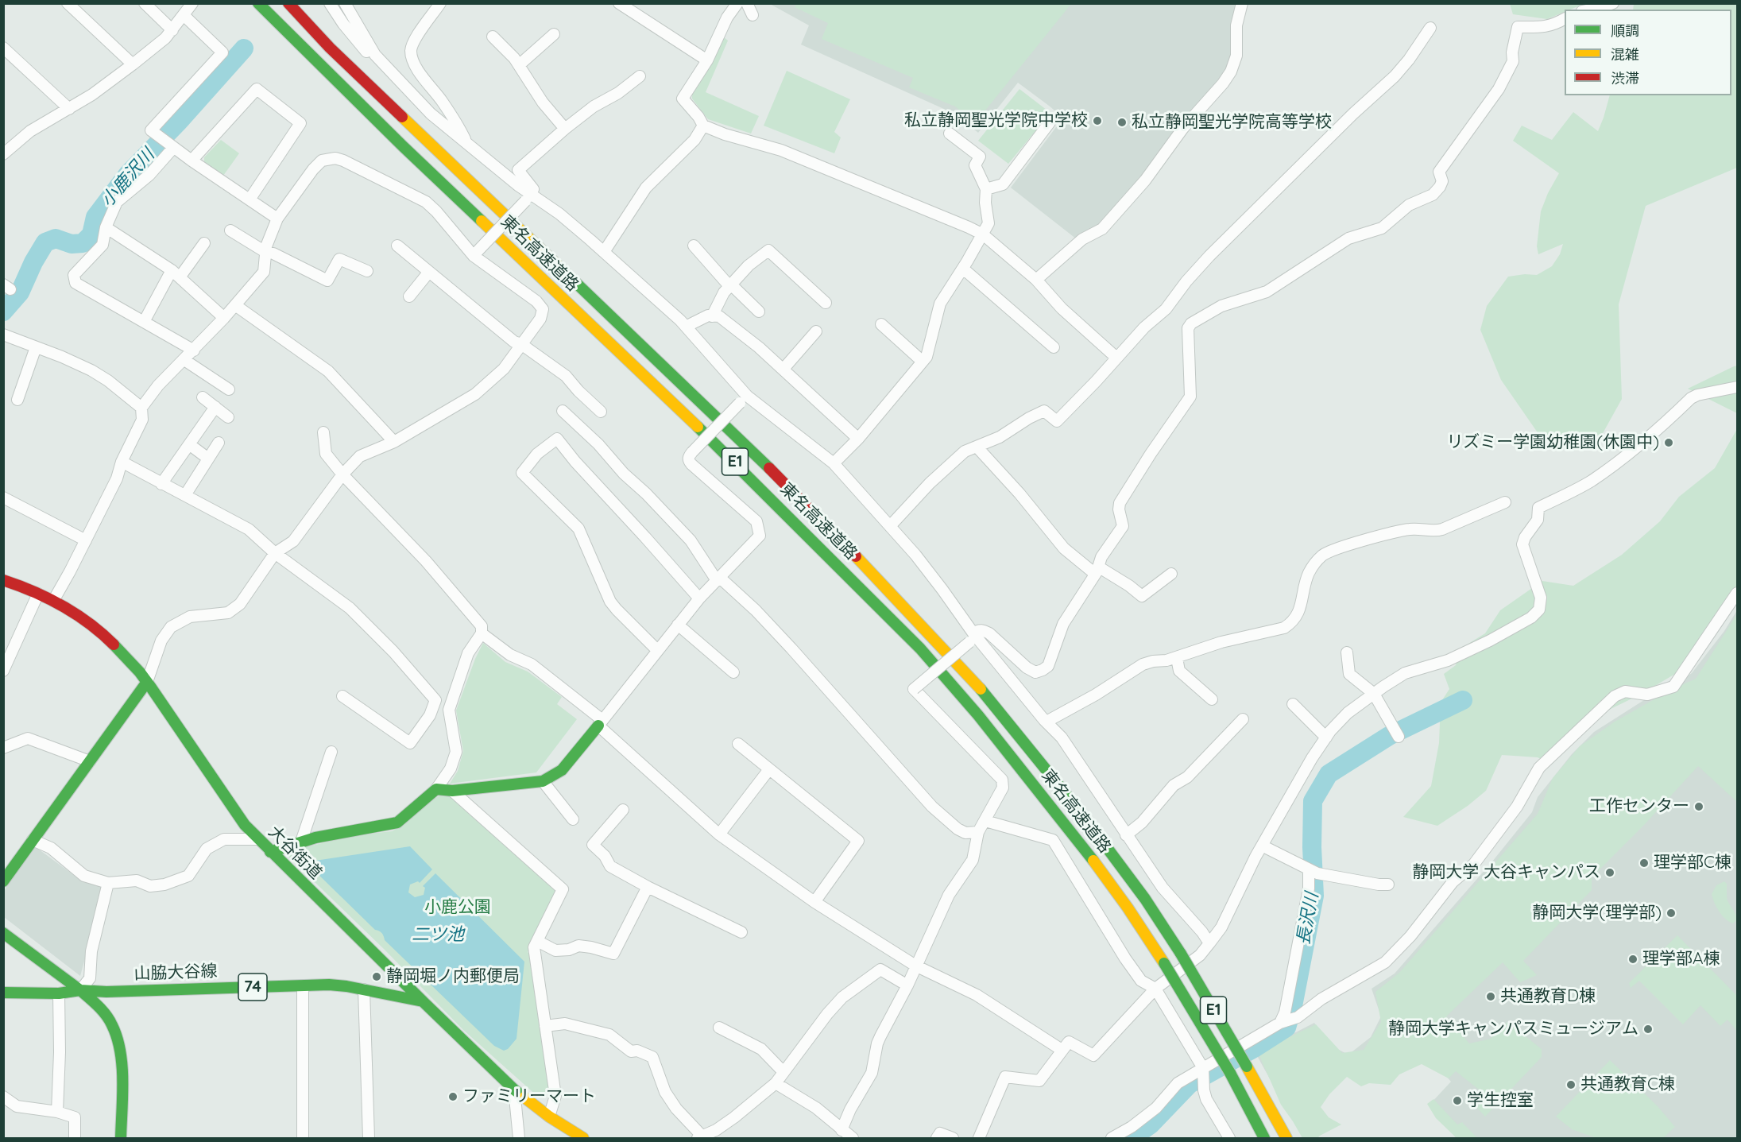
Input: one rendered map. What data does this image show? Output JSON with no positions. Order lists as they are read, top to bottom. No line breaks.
{"streets":{"main road":["東名高速道路","E1","大谷街道","山脇大谷線","74"]},"crossings":[["大谷街道","山脇大谷線"]],"water":["小鹿沢川","長沢川","二ツ池"],"parks":["小鹿公園"],"places":["私立静岡聖光学院中学校","私立静岡聖光学院高等学校","リズミー学園幼稚園(休園中)","工作センター","理学部C棟","静岡大学 大谷キャンパス","静岡大学(理学部)","理学部A棟","静岡堀ノ内郵便局","共通教育D棟","静岡大学キャンパスミュージアム","共通教育C棟","ファミリーマート","学生控室"],"legend":["順調","混雑","渋滞"]}
